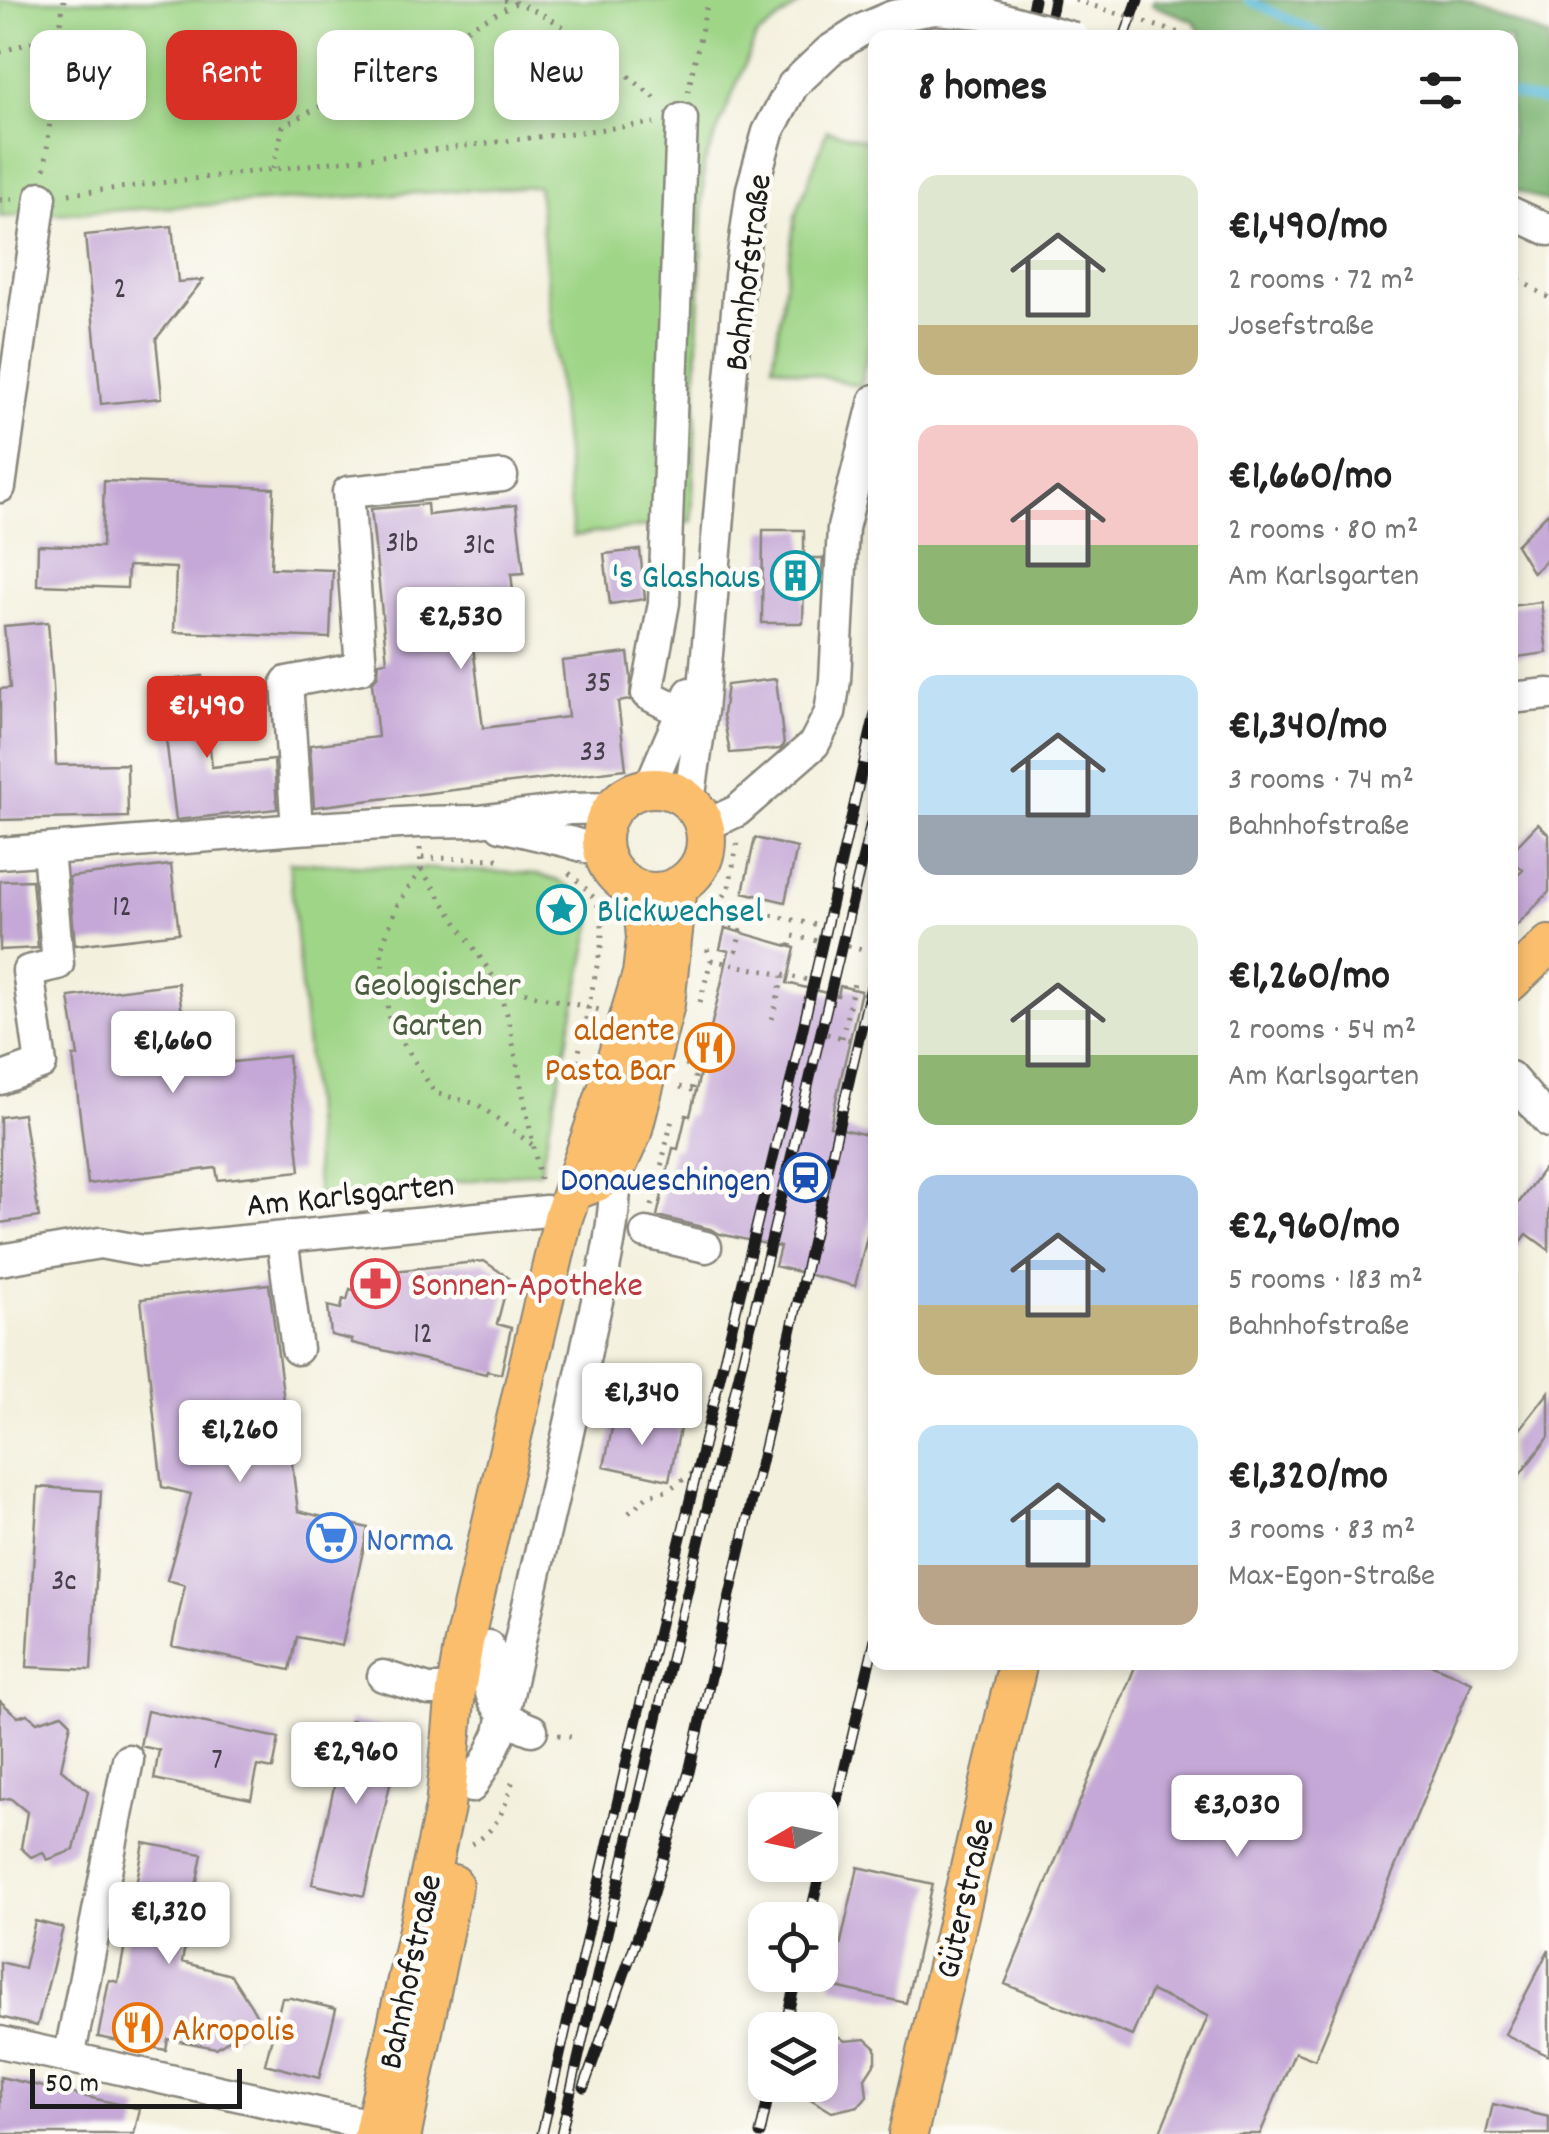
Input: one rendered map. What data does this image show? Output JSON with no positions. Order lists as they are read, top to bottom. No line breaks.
{"streets":{"main road":["Bahnhofstraße","Güterstraße"],"street":["Am Karlsgarten"]},"crossings":[["Bahnhofstraße","Am Karlsgarten"]],"parks":["Geologischer Garten"],"places":{"building":["'s Glashaus"],"place":["Blickwechsel"],"restaurant":["aldente Pasta Bar","Akropolis"],"station":["Donaueschingen"],"pharmacy":["Sonnen-Apotheke"],"supermarket":["Norma"]},"house_numbers":["2","31b","31c","35","33","12","12","3c","7"],"scale_bar":"50 m","north":"left","page":{"chip":["Buy","Rent","Filters","New"],"heading":"8 homes","list":[{"name":"€1,490/mo","note":"2 rooms · 72 m² · Josefstraße"},{"name":"€1,660/mo","note":"2 rooms · 80 m² · Am Karlsgarten"},{"name":"€1,340/mo","note":"3 rooms · 74 m² · Bahnhofstraße"},{"name":"€1,260/mo","note":"2 rooms · 54 m² · Am Karlsgarten"},{"name":"€2,960/mo","note":"5 rooms · 183 m² · Bahnhofstraße"},{"name":"€1,320/mo","note":"3 rooms · 83 m² · Max-Egon-Straße"}],"price":["€2,530","€1,490","€1,660","€1,340","€1,260","€2,960","€3,030","€1,320"],"scale":"50 m"}}
